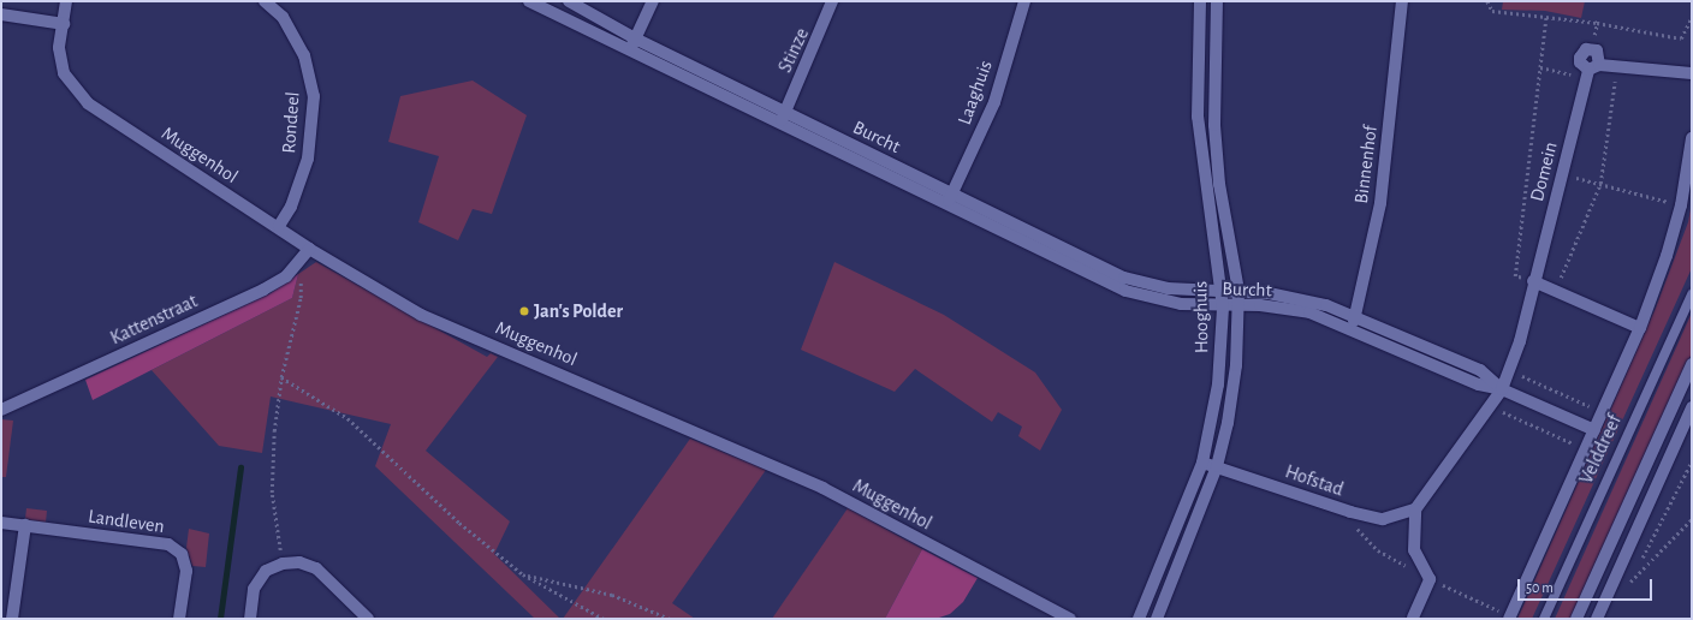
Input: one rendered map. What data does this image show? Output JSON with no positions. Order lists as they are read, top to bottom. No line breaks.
{"streets":{"street":["Stinze","Laaghuis","Rondeel","Burcht","Muggenhol","Binnenhof","Domein","Hooghuis","Kattenstraat","Hofstad","Landleven"],"lane":["Velddreef"]},"crossings":[["Stinze","Burcht"],["Laaghuis","Burcht"],["Rondeel","Muggenhol"],["Burcht","Binnenhof"],["Burcht","Domein"],["Burcht","Hooghuis"],["Muggenhol","Kattenstraat"],["Hooghuis","Hofstad"]],"places":["Jan's Polder"],"scale_bar":"50 m"}
